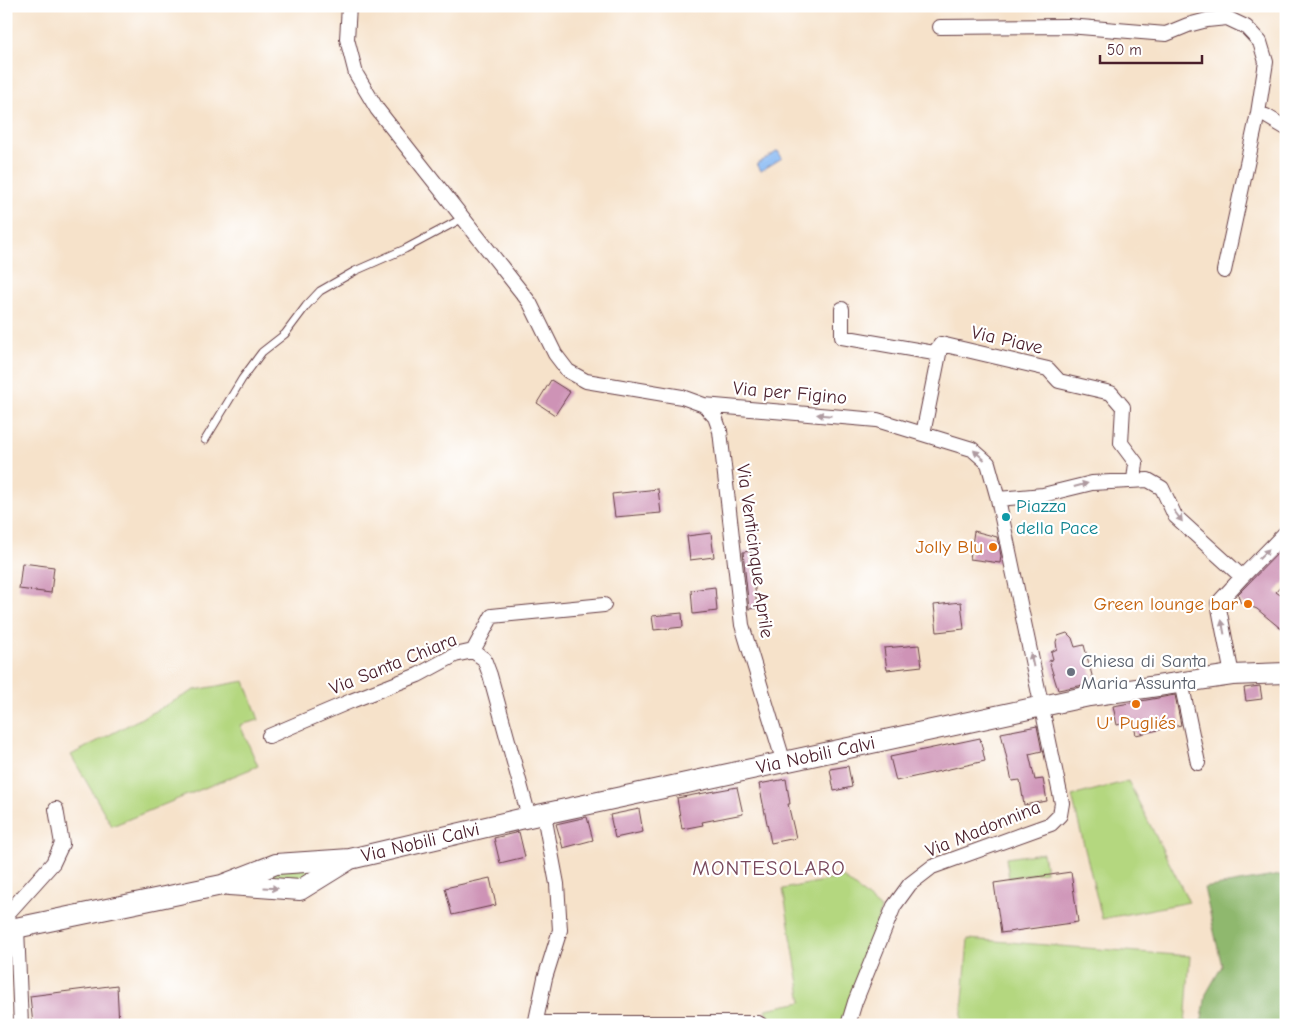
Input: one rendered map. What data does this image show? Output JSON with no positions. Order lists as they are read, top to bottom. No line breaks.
{"streets":{"main road":["Via Nobili Calvi"],"street":["Via Piave","Via per Figino","Via Venticinque Aprile","Via Santa Chiara","Via Madonnina"]},"crossings":[["Via Piave","Via per Figino"],["Via per Figino","Via Venticinque Aprile"],["Via per Figino","Via Madonnina"],["Via Venticinque Aprile","Via Nobili Calvi"],["Via Nobili Calvi","Via Madonnina"]],"districts":["MONTESOLARO"],"places":["Piazza della Pace","Jolly Blu","Green lounge bar","Chiesa di Santa Maria Assunta","U' Pugliés"],"scale_bar":"50 m"}
